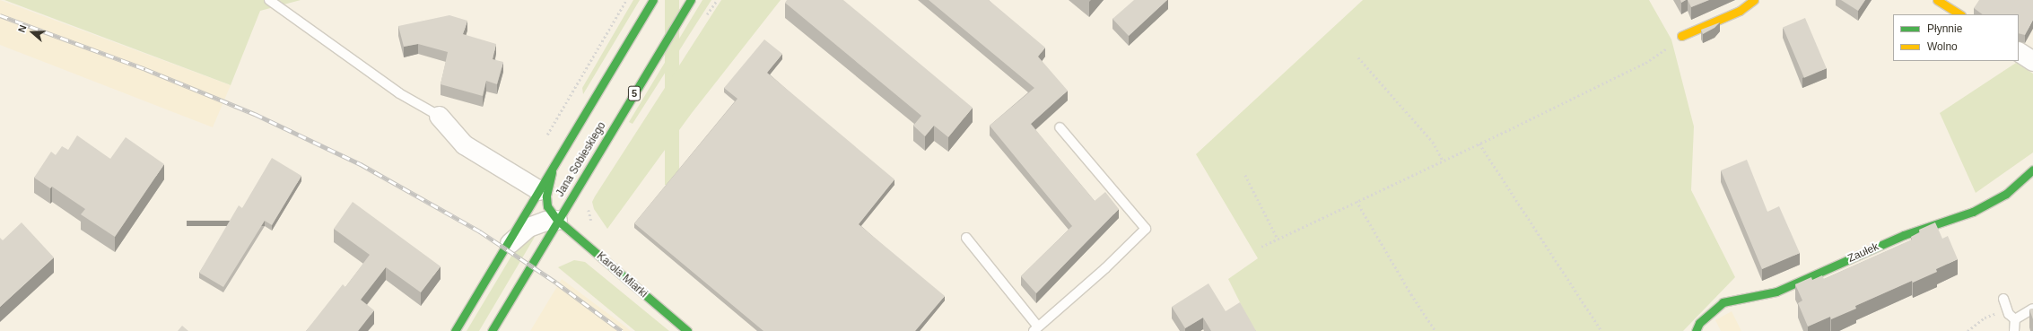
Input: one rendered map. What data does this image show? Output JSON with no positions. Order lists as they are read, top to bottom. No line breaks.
{"streets":{"main road":["5","Jana Sobieskiego","Zaułek","Karola Miarki"]},"crossings":[["Jana Sobieskiego","Karola Miarki"]],"legend":["Płynnie","Wolno"],"north":"left"}
